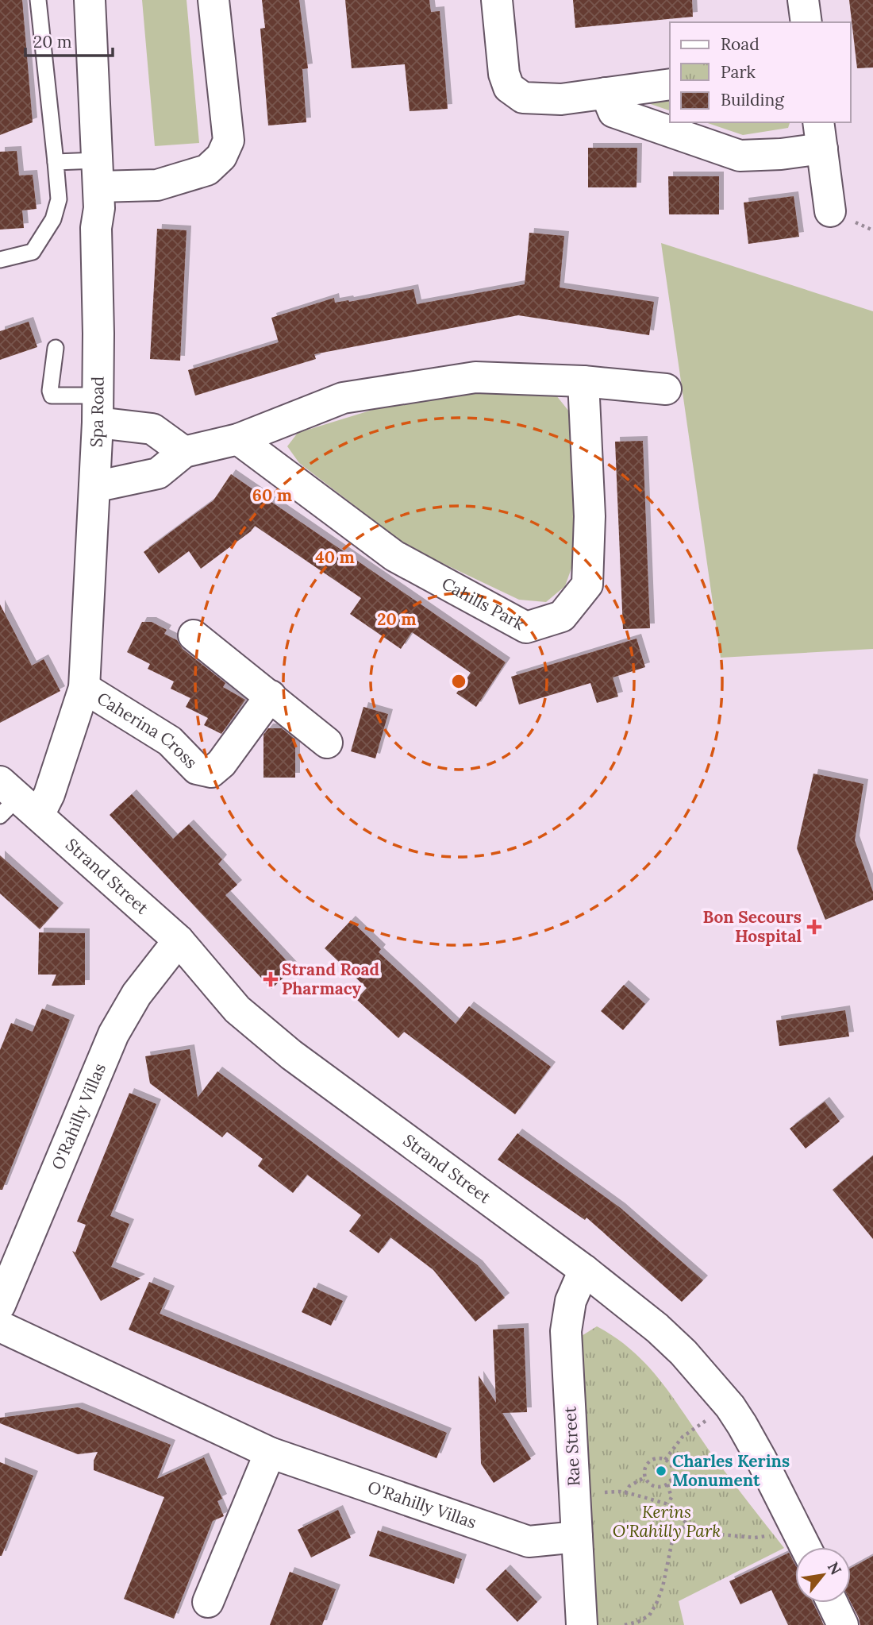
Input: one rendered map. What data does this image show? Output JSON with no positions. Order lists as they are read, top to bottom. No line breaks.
{"streets":{"street":["Spa Road","Cahills Park","Caherina Cross","Strand Street","O'Rahilly Villas","Rae Street"]},"crossings":[["Spa Road","Caherina Cross"],["Spa Road","Strand Street"],["Strand Street","O'Rahilly Villas"],["Strand Street","Rae Street"],["O'Rahilly Villas","Rae Street"]],"parks":["Kerins O'Rahilly Park"],"places":{"health":["Bon Secours Hospital","Strand Road Pharmacy"],"other":["Charles Kerins Monument"]},"legend":["Road","Park","Building"],"scale_bar":"20 m","north":"top right","rings":["60 m","40 m","20 m"]}
